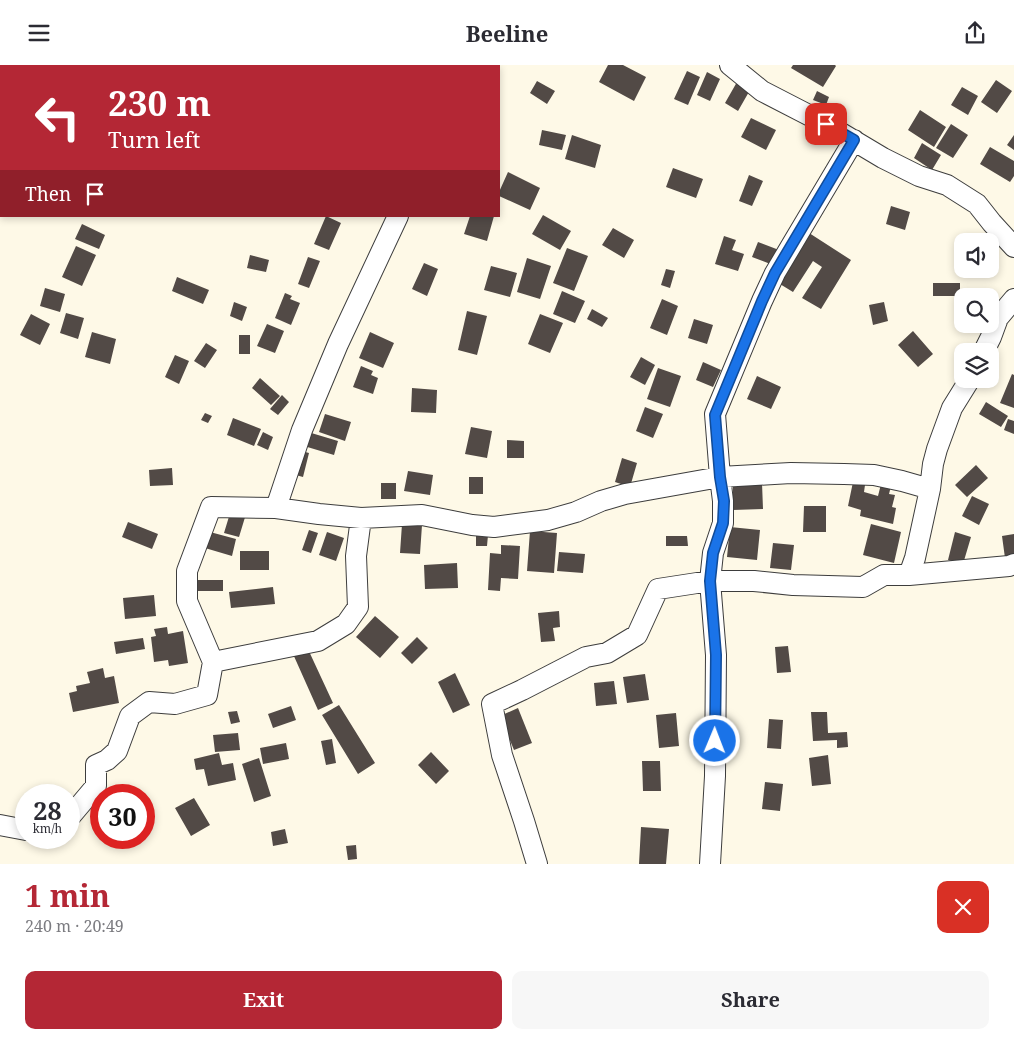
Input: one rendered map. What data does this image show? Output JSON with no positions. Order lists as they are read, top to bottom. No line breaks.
{"page":{"header":"Beeline","turn":["230 m","Turn left"],"then":"Then","speed":"28 km/h","limit":"30","heading":["1 min","240 m · 20:49"],"buttons":["Exit","Share"]}}
